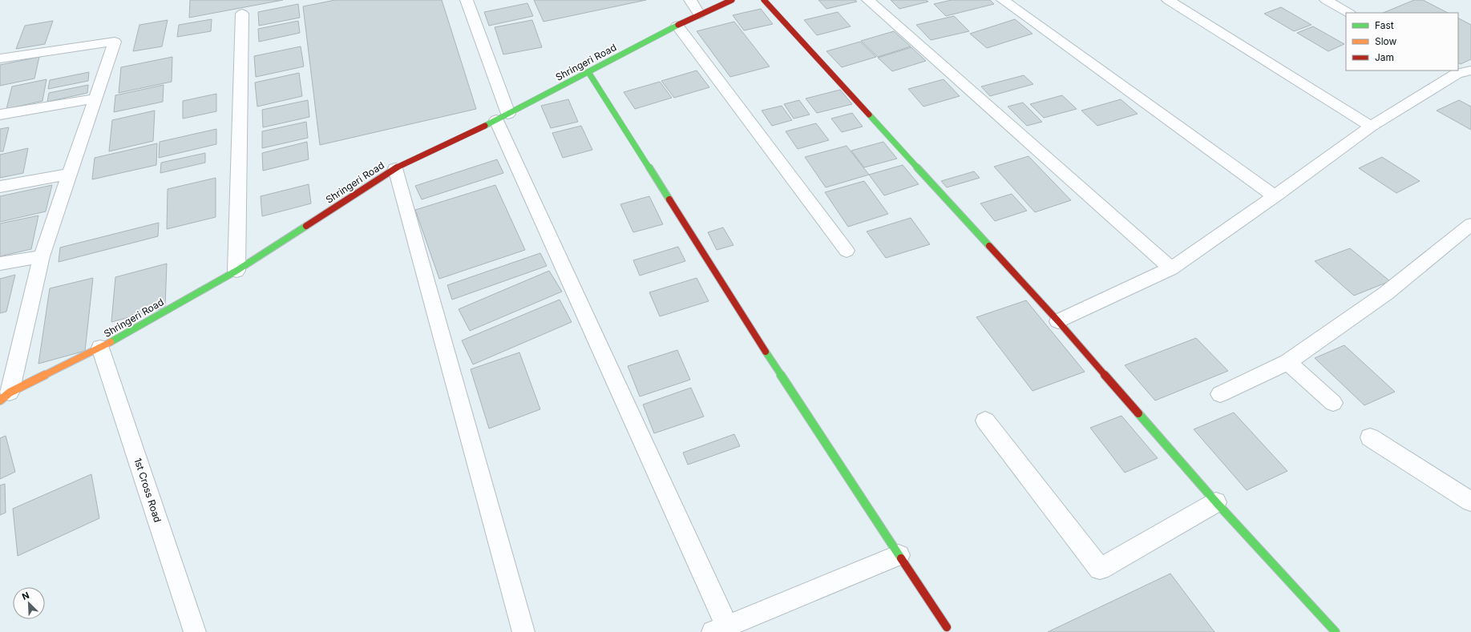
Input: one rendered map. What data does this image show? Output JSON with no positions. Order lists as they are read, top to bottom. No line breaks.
{"streets":{"street":["Shringeri Road","1st Cross Road"]},"crossings":[["Shringeri Road","1st Cross Road"]],"legend":["Fast","Slow","Jam"],"north":"top left"}
